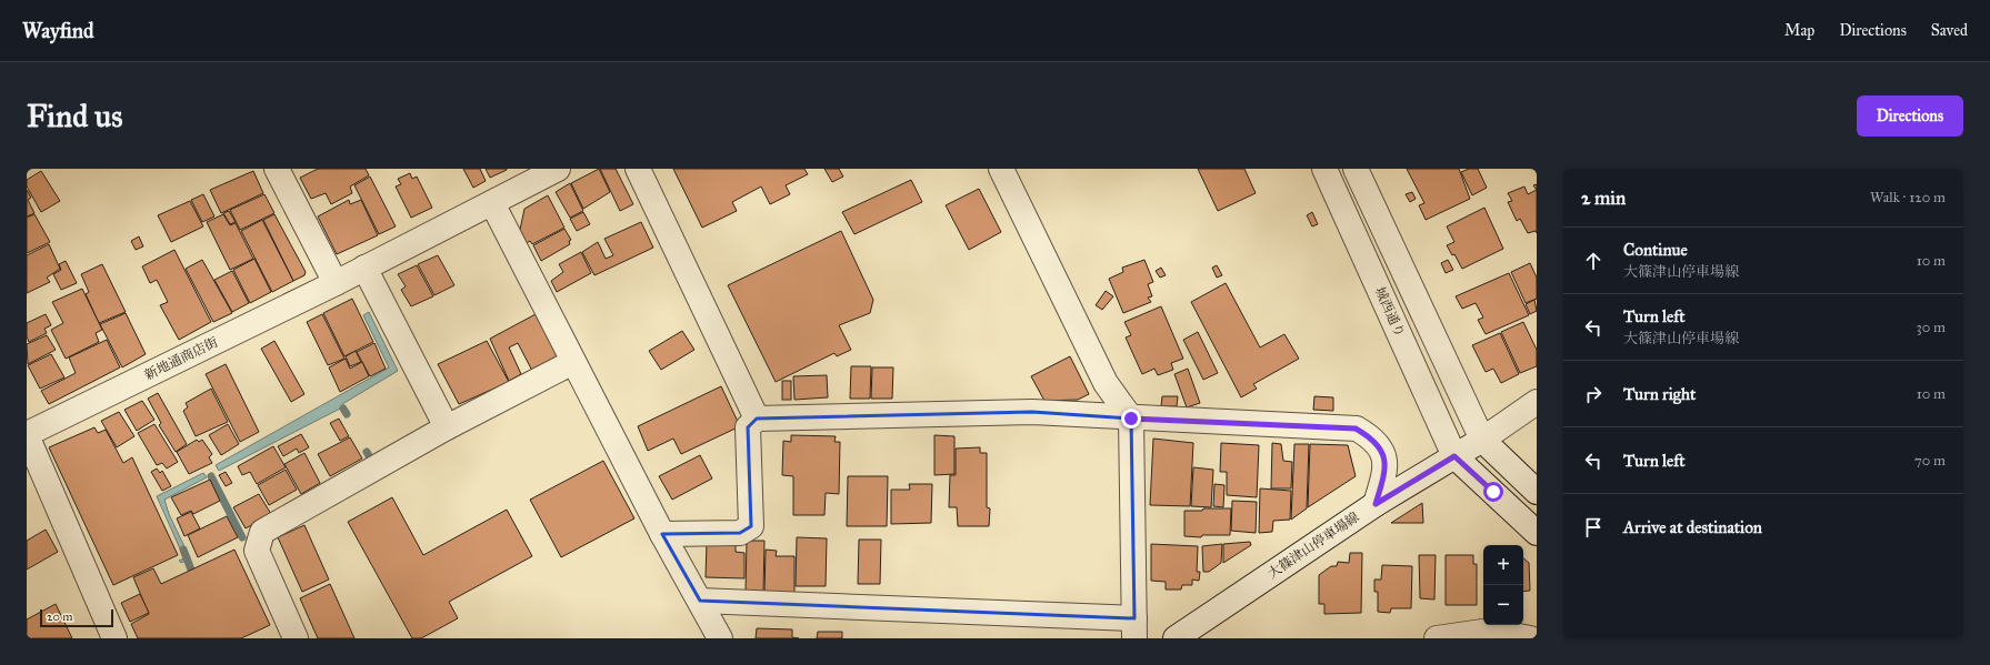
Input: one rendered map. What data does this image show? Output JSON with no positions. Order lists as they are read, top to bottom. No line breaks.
{"streets":{"street":["城西通り","新地通商店街","大篠津山停車場線"]},"crossings":[["城西通り","大篠津山停車場線"]],"scale_bar":"20 m","page":{"header":"Wayfind","nav":["Map","Directions","Saved"],"buttons":"Directions","title":"Find us","heading":["2 min","Walk · 120 m"],"list":[["Continue","大篠津山停車場線","10 m"],["Turn left","大篠津山停車場線","30 m"],["Turn right","10 m"],["Turn left","70 m"],"Arrive at destination"],"map_buttons":["+","−"],"scale":"20 m"}}
